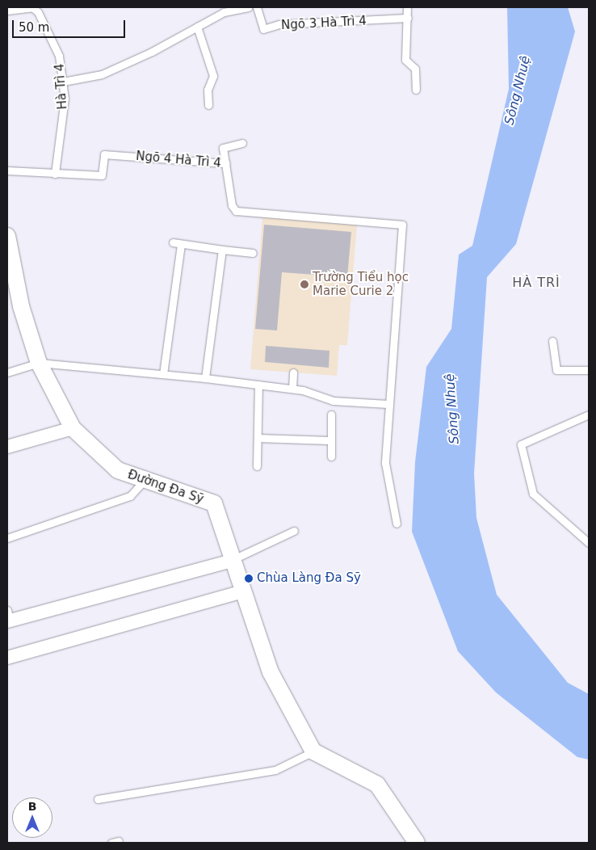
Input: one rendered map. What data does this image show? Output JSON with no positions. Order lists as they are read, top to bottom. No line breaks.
{"streets":{"street":["Đường Đa Sỹ"],"lane":["Ngõ 3 Hà Trì 4","Hà Trì 4","Ngõ 4 Hà Trì 4"]},"crossings":[["Hà Trì 4","Ngõ 4 Hà Trì 4"]],"districts":["HÀ TRÌ"],"water":["Sông Nhuệ"],"places":["Trường Tiểu học Marie Curie 2","Chùa Làng Đa Sỹ"],"scale_bar":"50 m","north":"top"}
